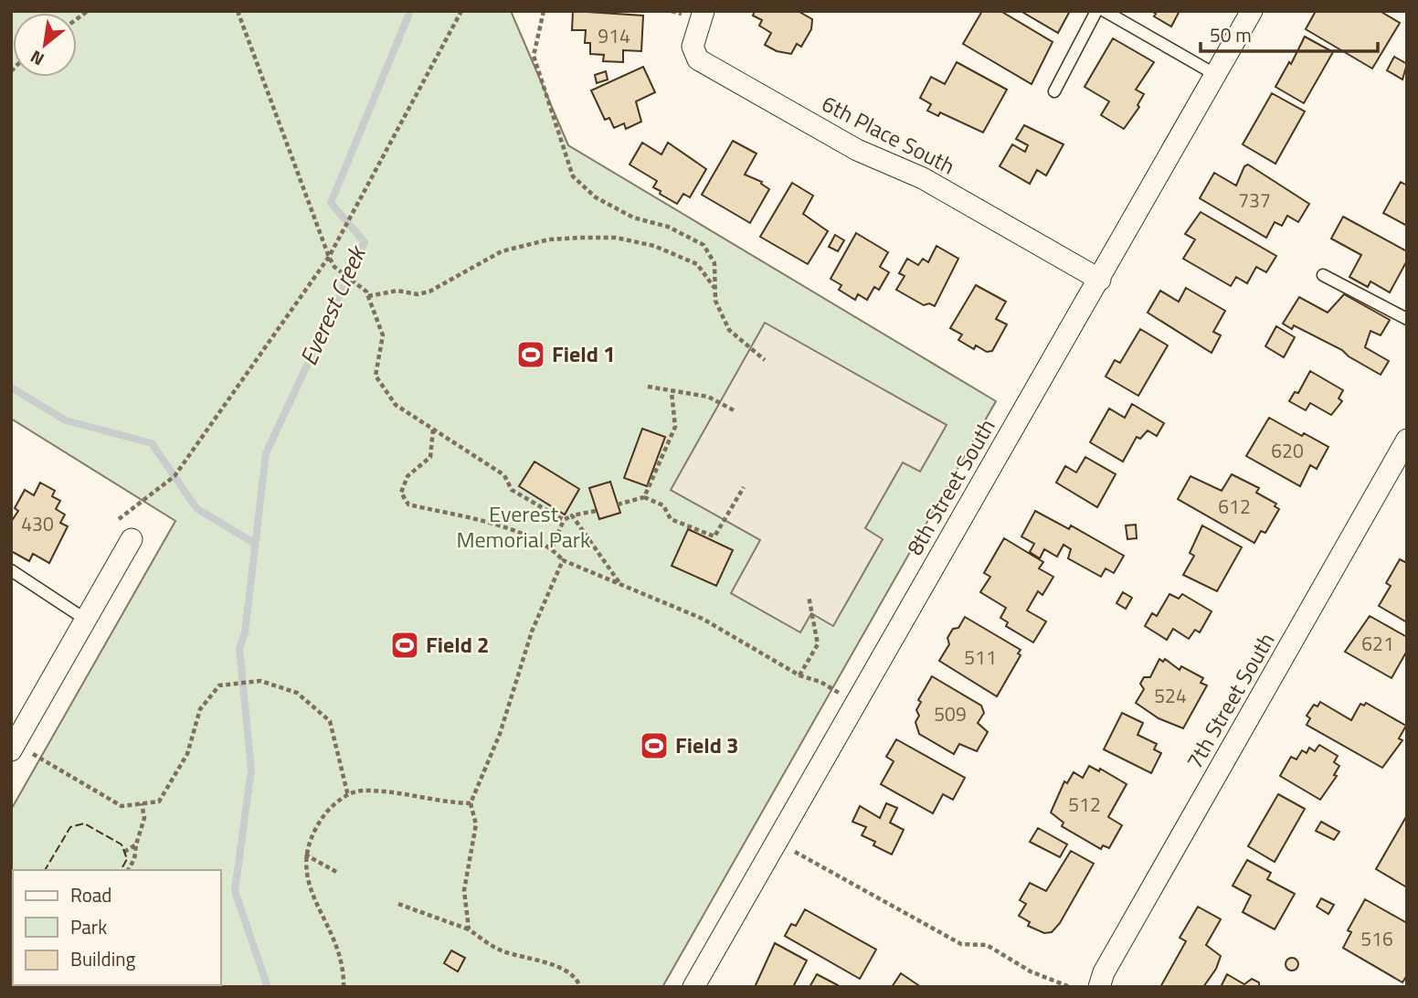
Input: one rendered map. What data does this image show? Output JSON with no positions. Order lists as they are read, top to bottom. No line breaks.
{"streets":{"street":["6th Place South","8th Street South","7th Street South"]},"crossings":[["6th Place South","8th Street South"]],"water":["Everest Creek"],"parks":["Everest Memorial Park"],"places":{"sports":["Field 1","Field 2","Field 3"]},"house_numbers":["914","737","620","612","430","621","511","524","509","512","516"],"legend":["Road","Park","Building"],"scale_bar":"50 m","north":"bottom left"}
